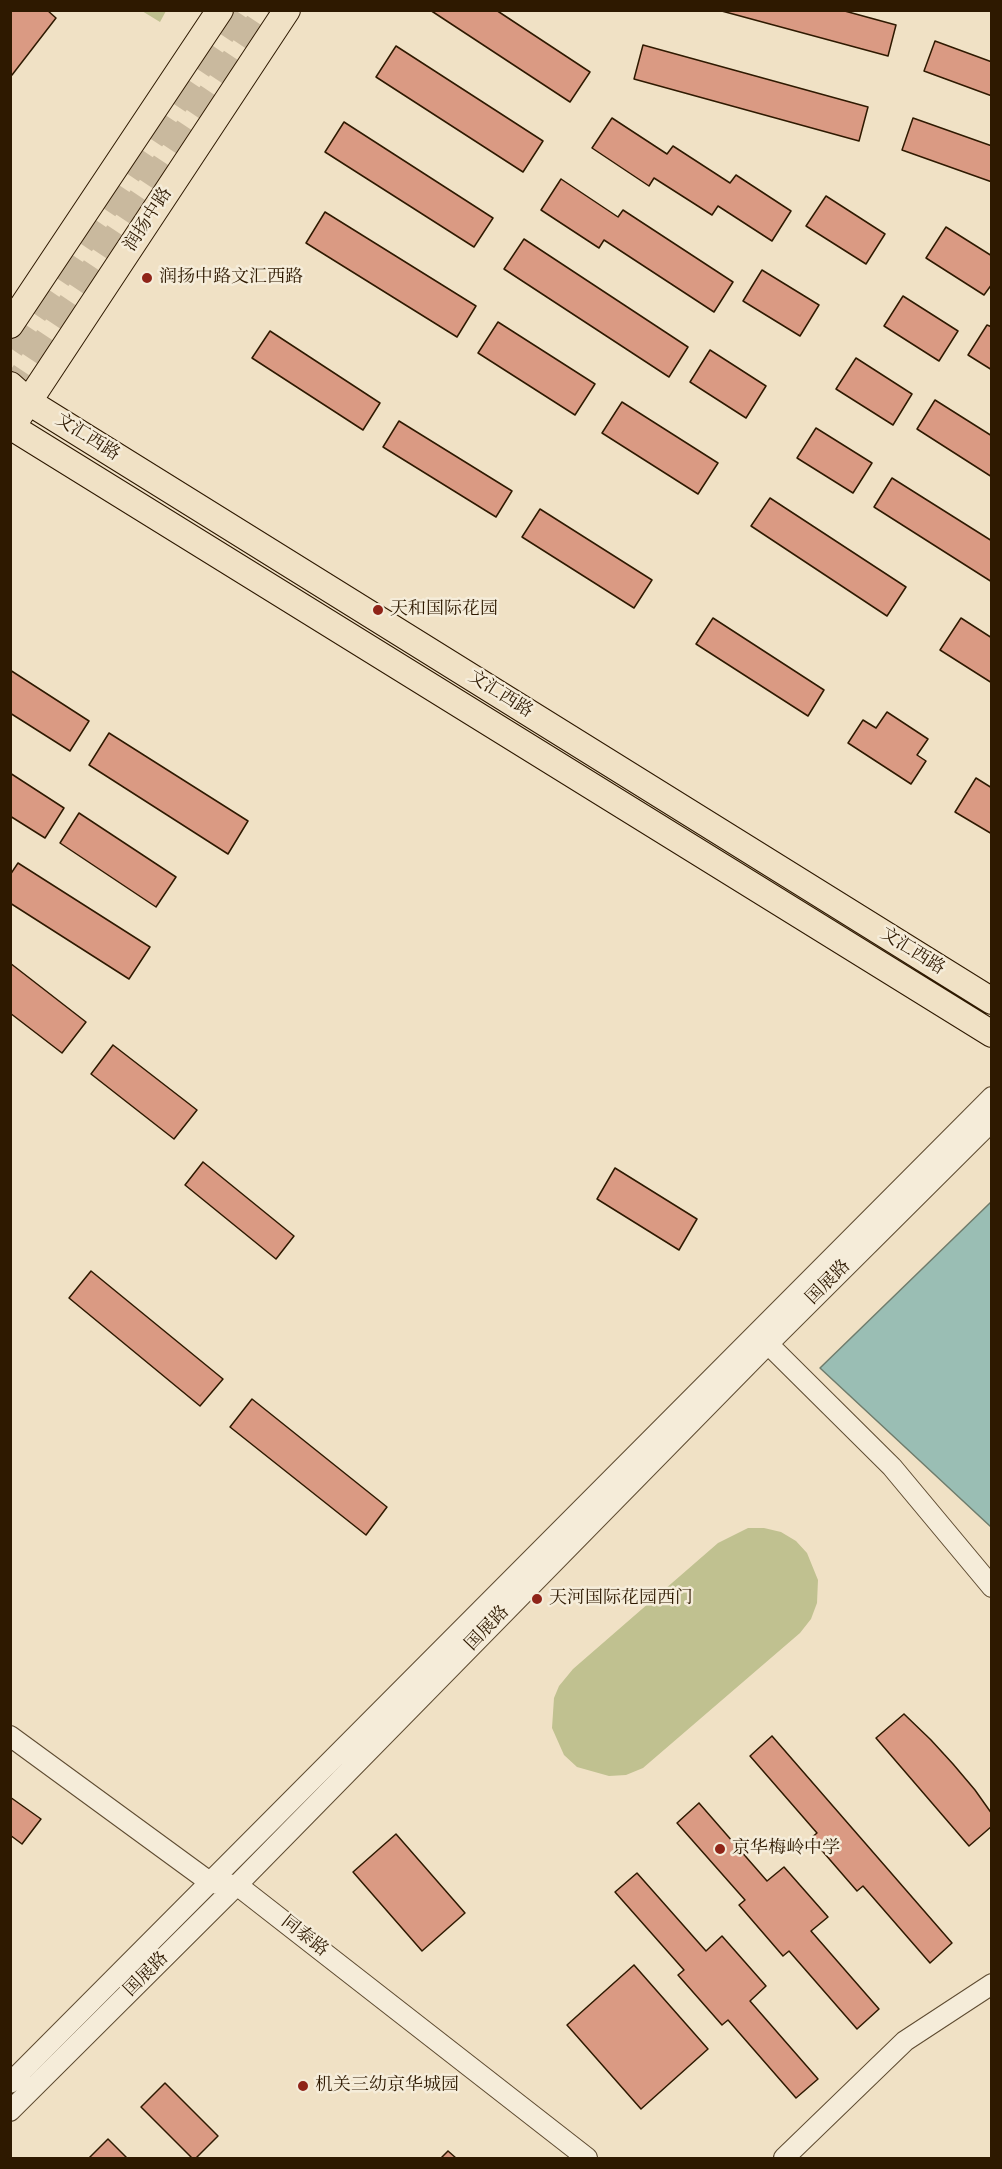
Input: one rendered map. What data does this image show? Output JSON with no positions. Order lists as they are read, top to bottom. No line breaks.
{"streets":{"main road":["润扬中路","文汇西路"],"street":["国展路","同泰路"]},"crossings":[["润扬中路","文汇西路"],["国展路","同泰路"]],"places":["润扬中路文汇西路","天和国际花园","天河国际花园西门","京华梅岭中学","机关三幼京华城园"]}
